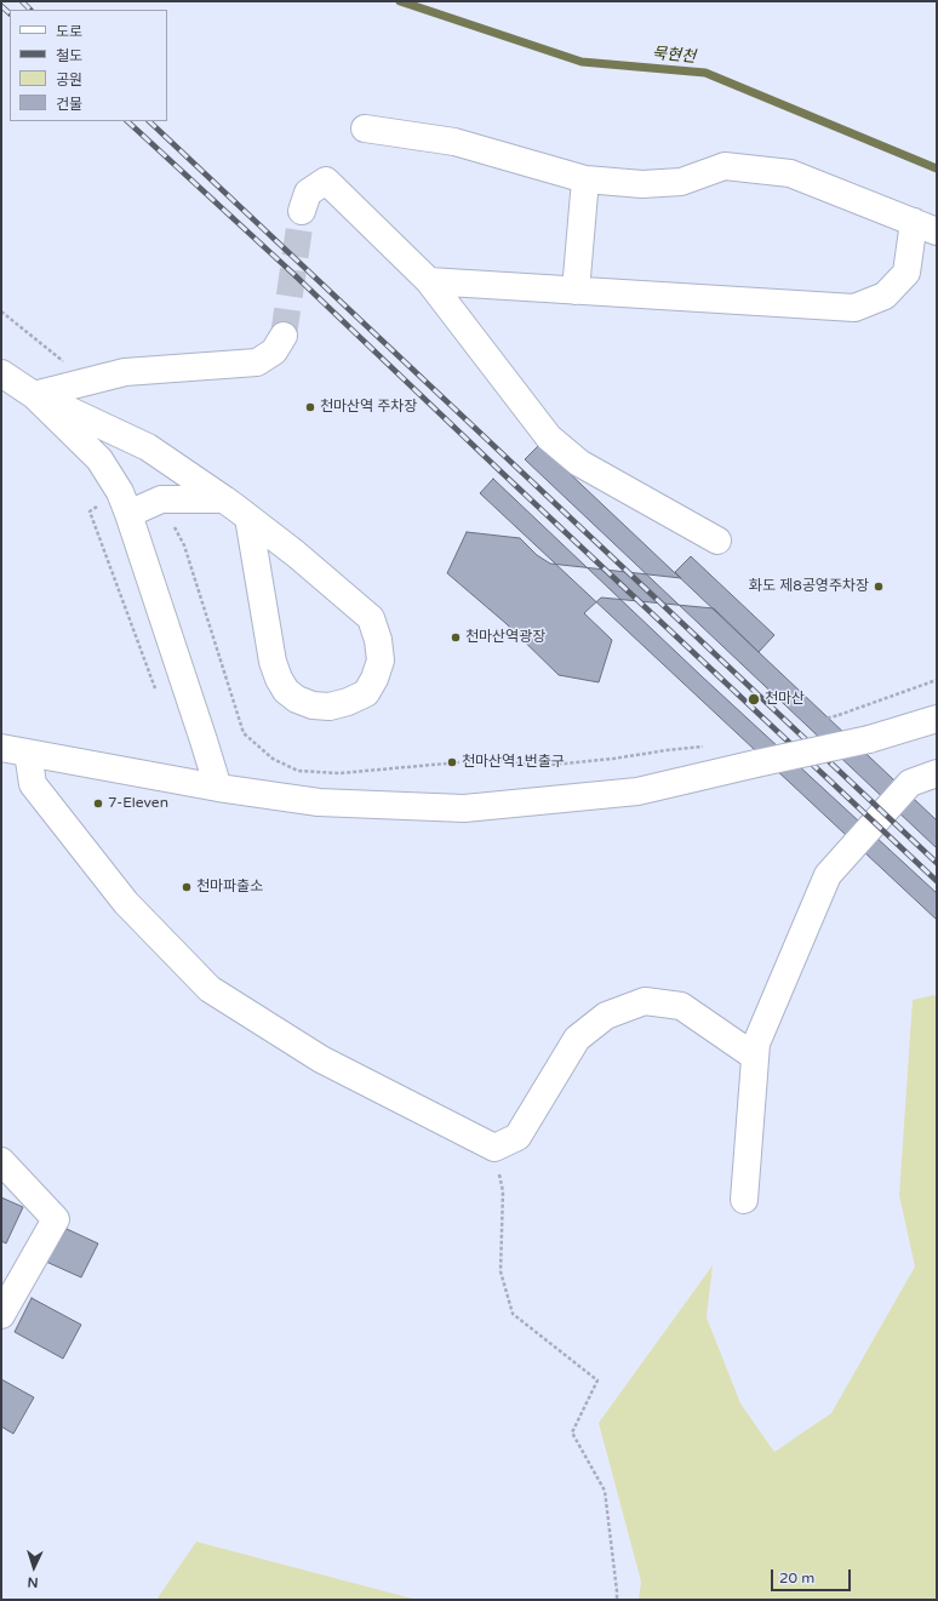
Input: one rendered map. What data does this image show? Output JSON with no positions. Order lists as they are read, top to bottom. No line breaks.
{"water":["묵현천"],"places":["천마산역 주차장","화도 제8공영주차장","천마산역광장","천마산","천마산역1번출구","7-Eleven","천마파출소"],"legend":["도로","철도","공원","건물"],"scale_bar":"20 m","north":"bottom"}
